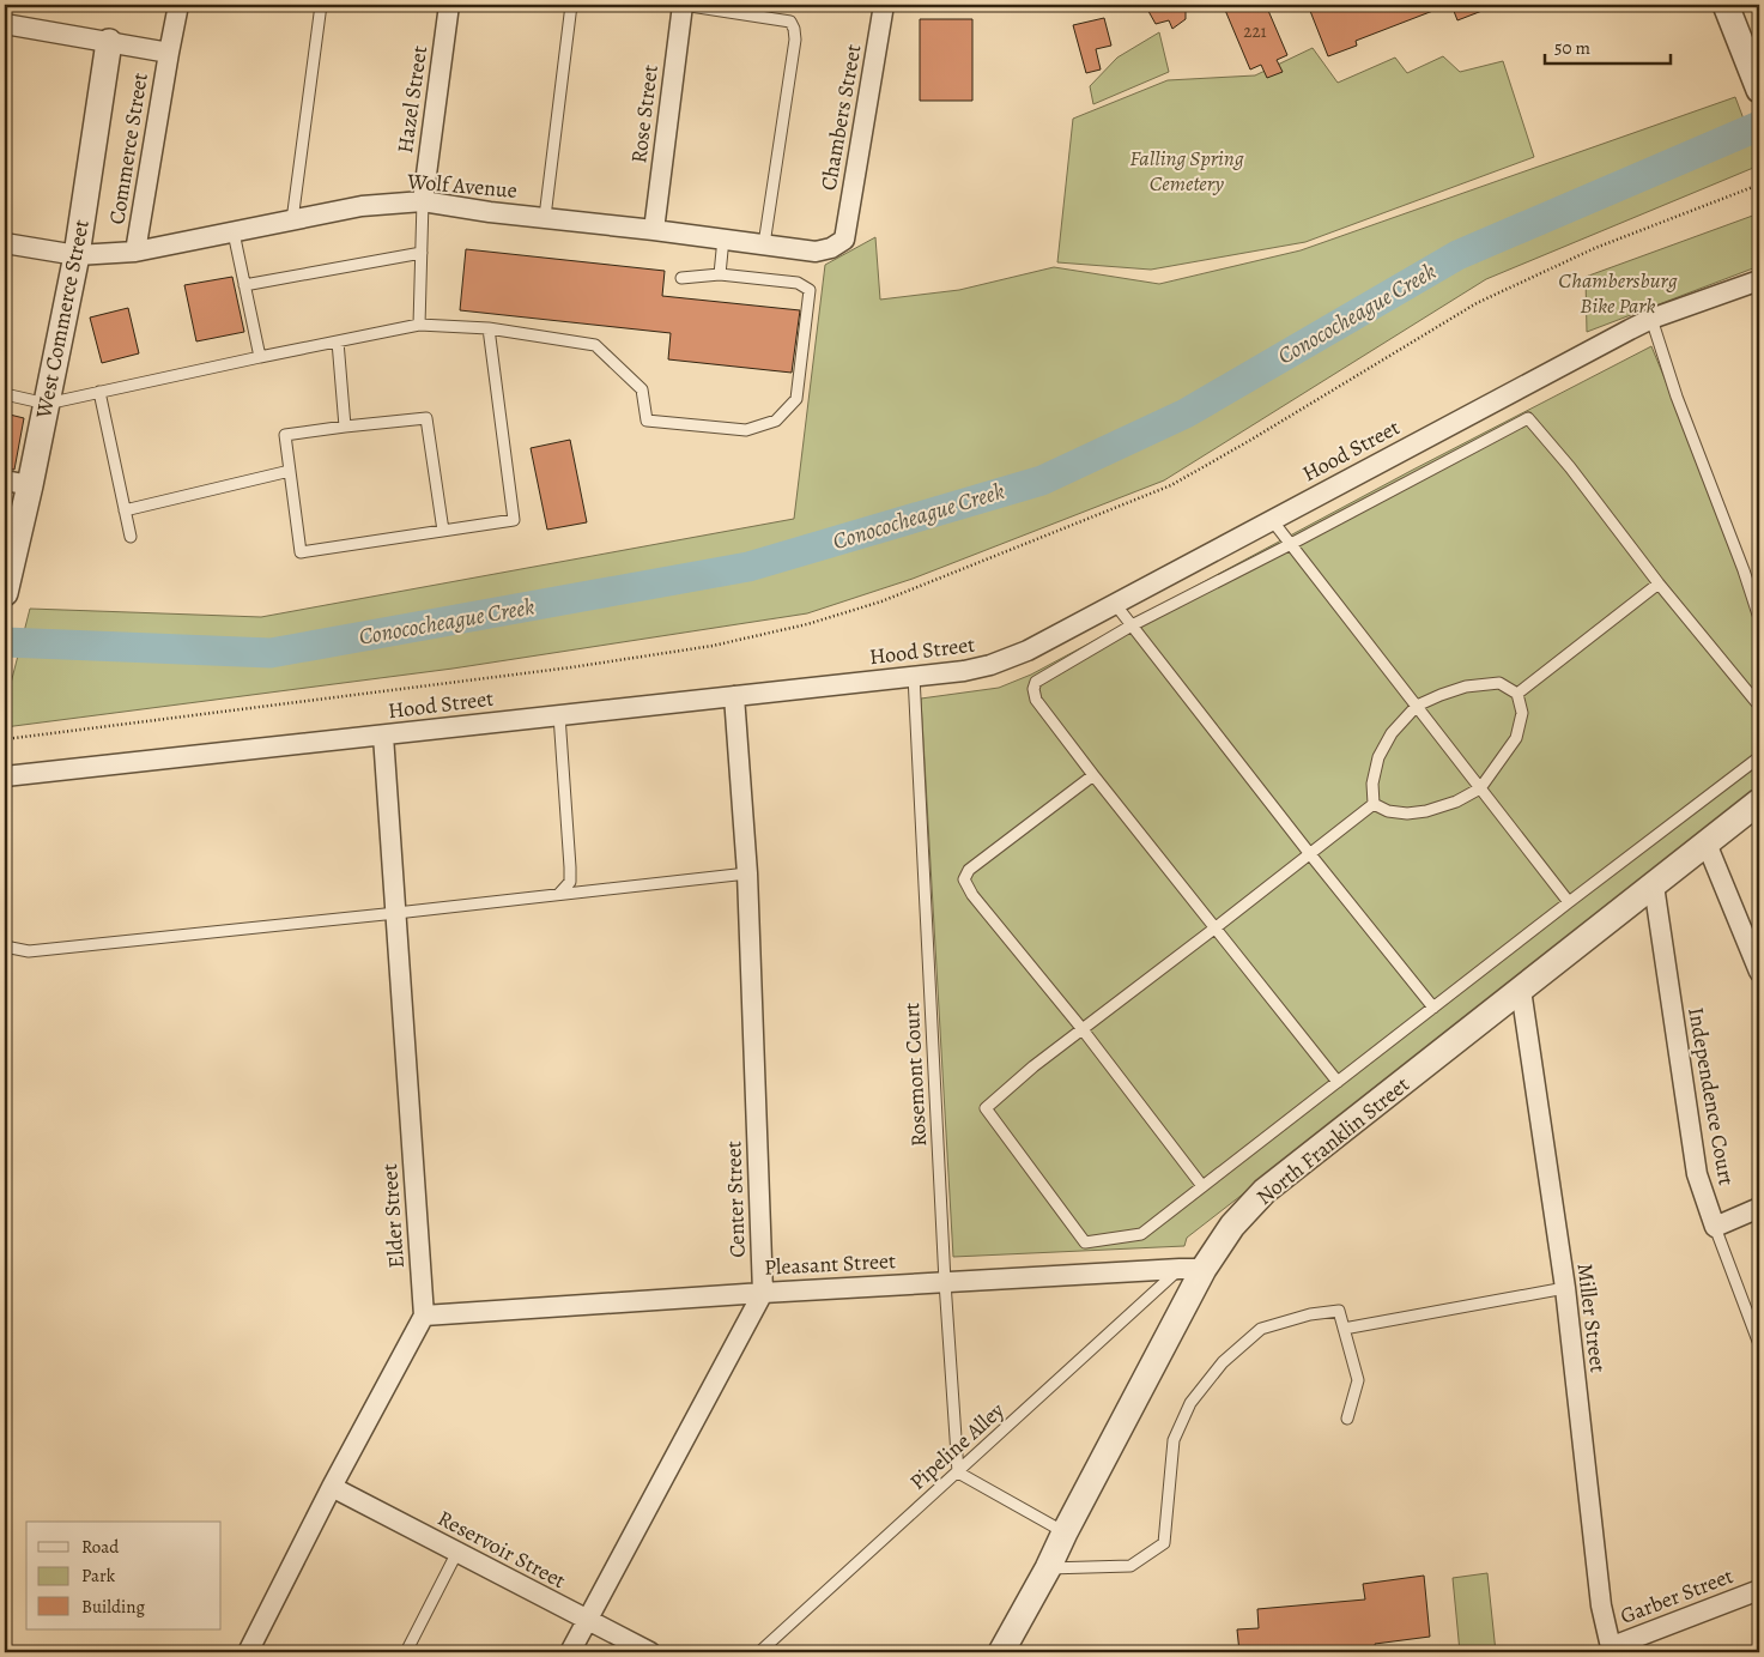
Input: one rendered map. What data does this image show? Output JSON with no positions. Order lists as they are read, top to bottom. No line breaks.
{"streets":{"street":["Hazel Street","Rose Street","Chambers Street","Commerce Street","Wolf Avenue","West Commerce Street","Hood Street","Independence Court","North Franklin Street","Center Street","Elder Street","Pleasant Street","Miller Street","Reservoir Street","Garber Street"],"lane":["Rosemont Court","Pipeline Alley"]},"crossings":[["Hazel Street","Wolf Avenue"],["Rose Street","Wolf Avenue"],["Chambers Street","Wolf Avenue"],["Commerce Street","Wolf Avenue"],["Wolf Avenue","West Commerce Street"],["Hood Street","Rosemont Court"],["Hood Street","Center Street"],["Hood Street","Elder Street"],["Rosemont Court","Pleasant Street"],["Rosemont Court","Pipeline Alley"],["Independence Court","North Franklin Street"],["North Franklin Street","Pleasant Street"],["North Franklin Street","Miller Street"],["North Franklin Street","Pipeline Alley"],["Center Street","Pleasant Street"],["Elder Street","Pleasant Street"],["Pleasant Street","Pipeline Alley"],["Miller Street","Garber Street"]],"water":["Conococheague Creek"],"parks":["Falling Spring Cemetery","Chambersburg Bike Park"],"house_numbers":["221"],"legend":["Road","Park","Building"],"scale_bar":"50 m"}
